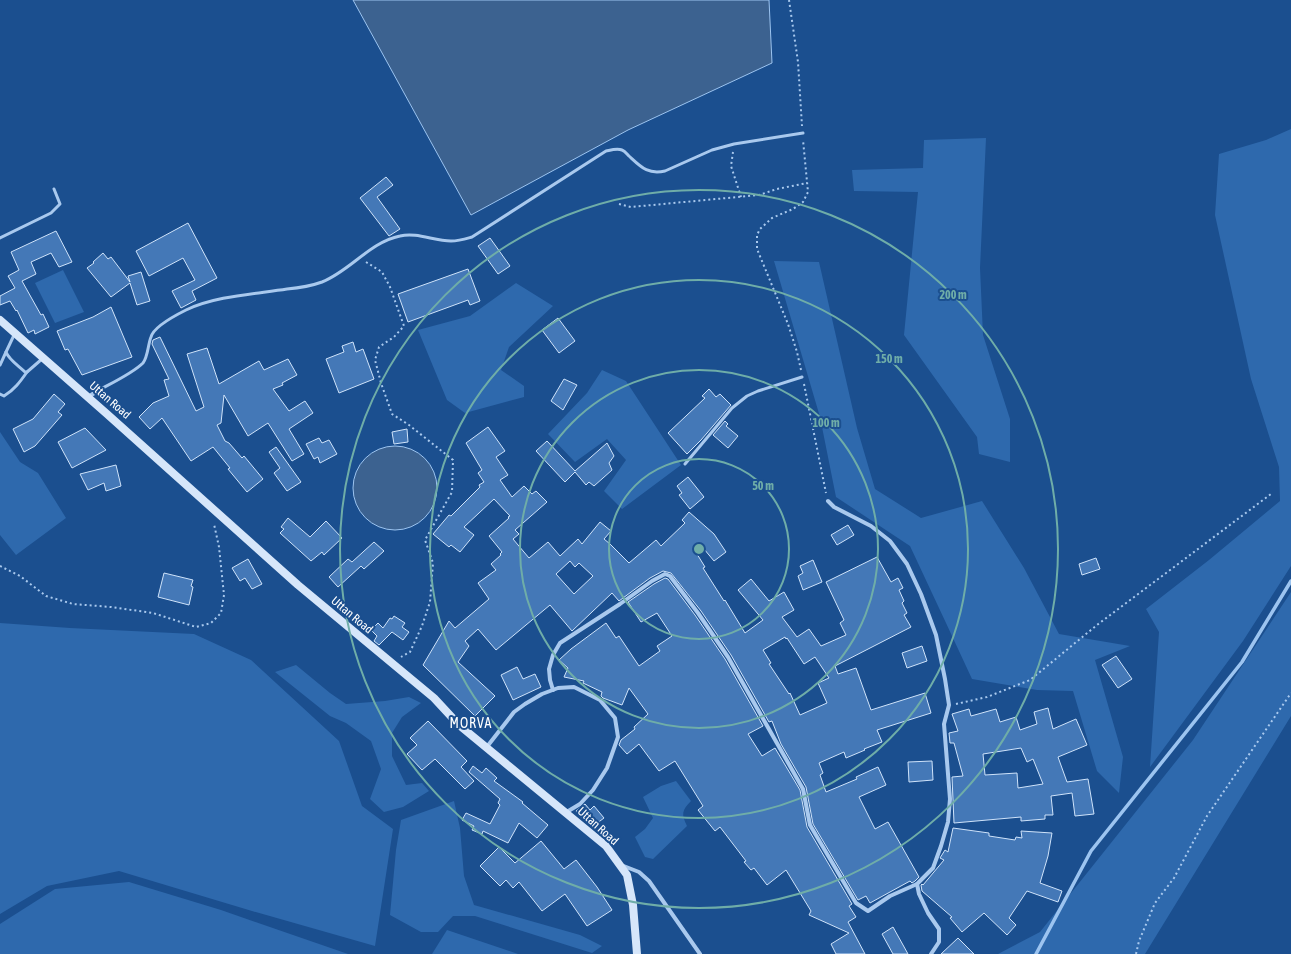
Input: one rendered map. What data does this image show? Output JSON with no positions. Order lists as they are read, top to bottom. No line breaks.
{"streets":{"main road":["Uttan Road"]},"districts":["MORVA"],"rings":["200 m","150 m","100 m","50 m"]}
